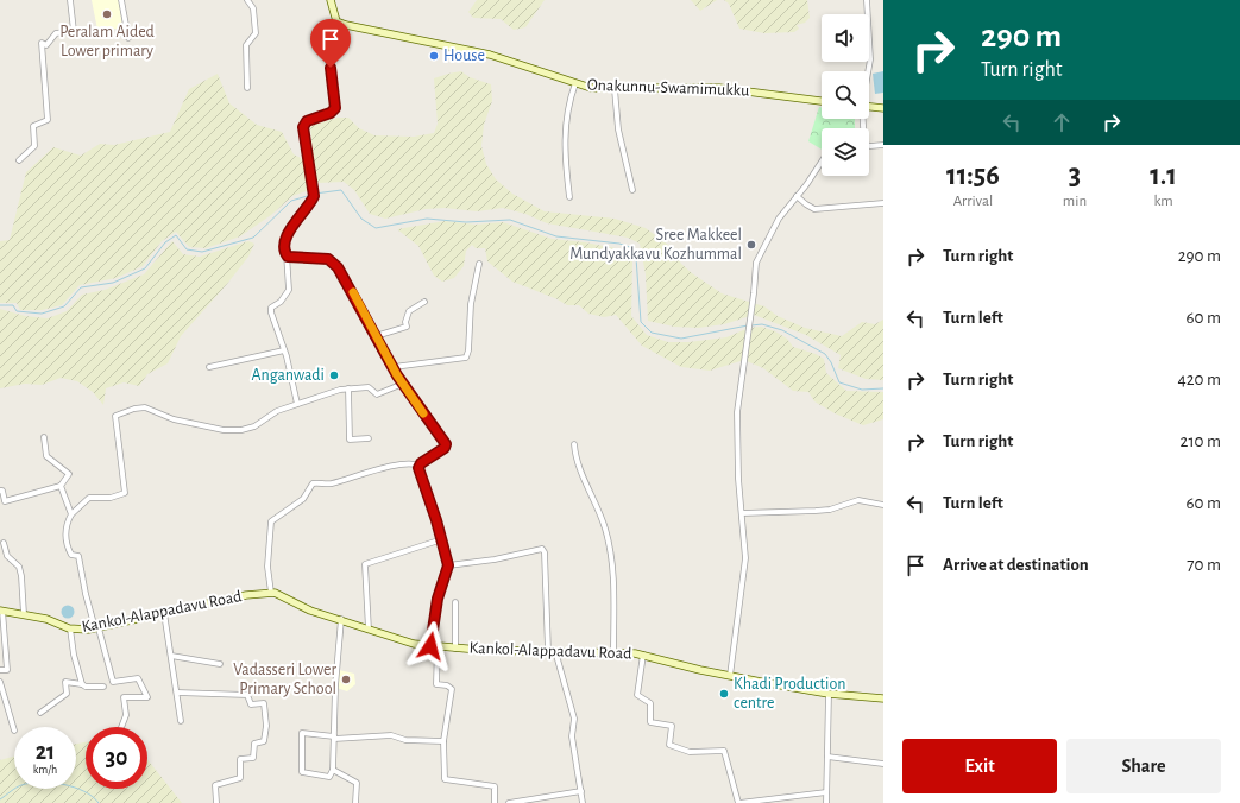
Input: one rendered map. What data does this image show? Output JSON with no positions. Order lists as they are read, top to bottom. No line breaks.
{"streets":{"main road":["Onakunnu-Swamimukku","Kankol-Alappadavu Road"]},"places":["Peralam Aided Lower primary","House","Sree Makkeel Mundyakkavu Kozhummal","Anganwadi","Vadasseri Lower Primary School","Khadi Production centre"],"page":{"turn":["290 m","Turn right"],"eta":["11:56","Arrival","3","min","1.1","km"],"list":[{"name":"Turn right","value":"290 m"},{"name":"Turn left","value":"60 m"},{"name":"Turn right","value":"420 m"},{"name":"Turn right","value":"210 m"},{"name":"Turn left","value":"60 m"},{"name":"Arrive at destination","value":"70 m"}],"speed":"21 km/h","limit":"30","buttons":["Exit","Share"]}}
